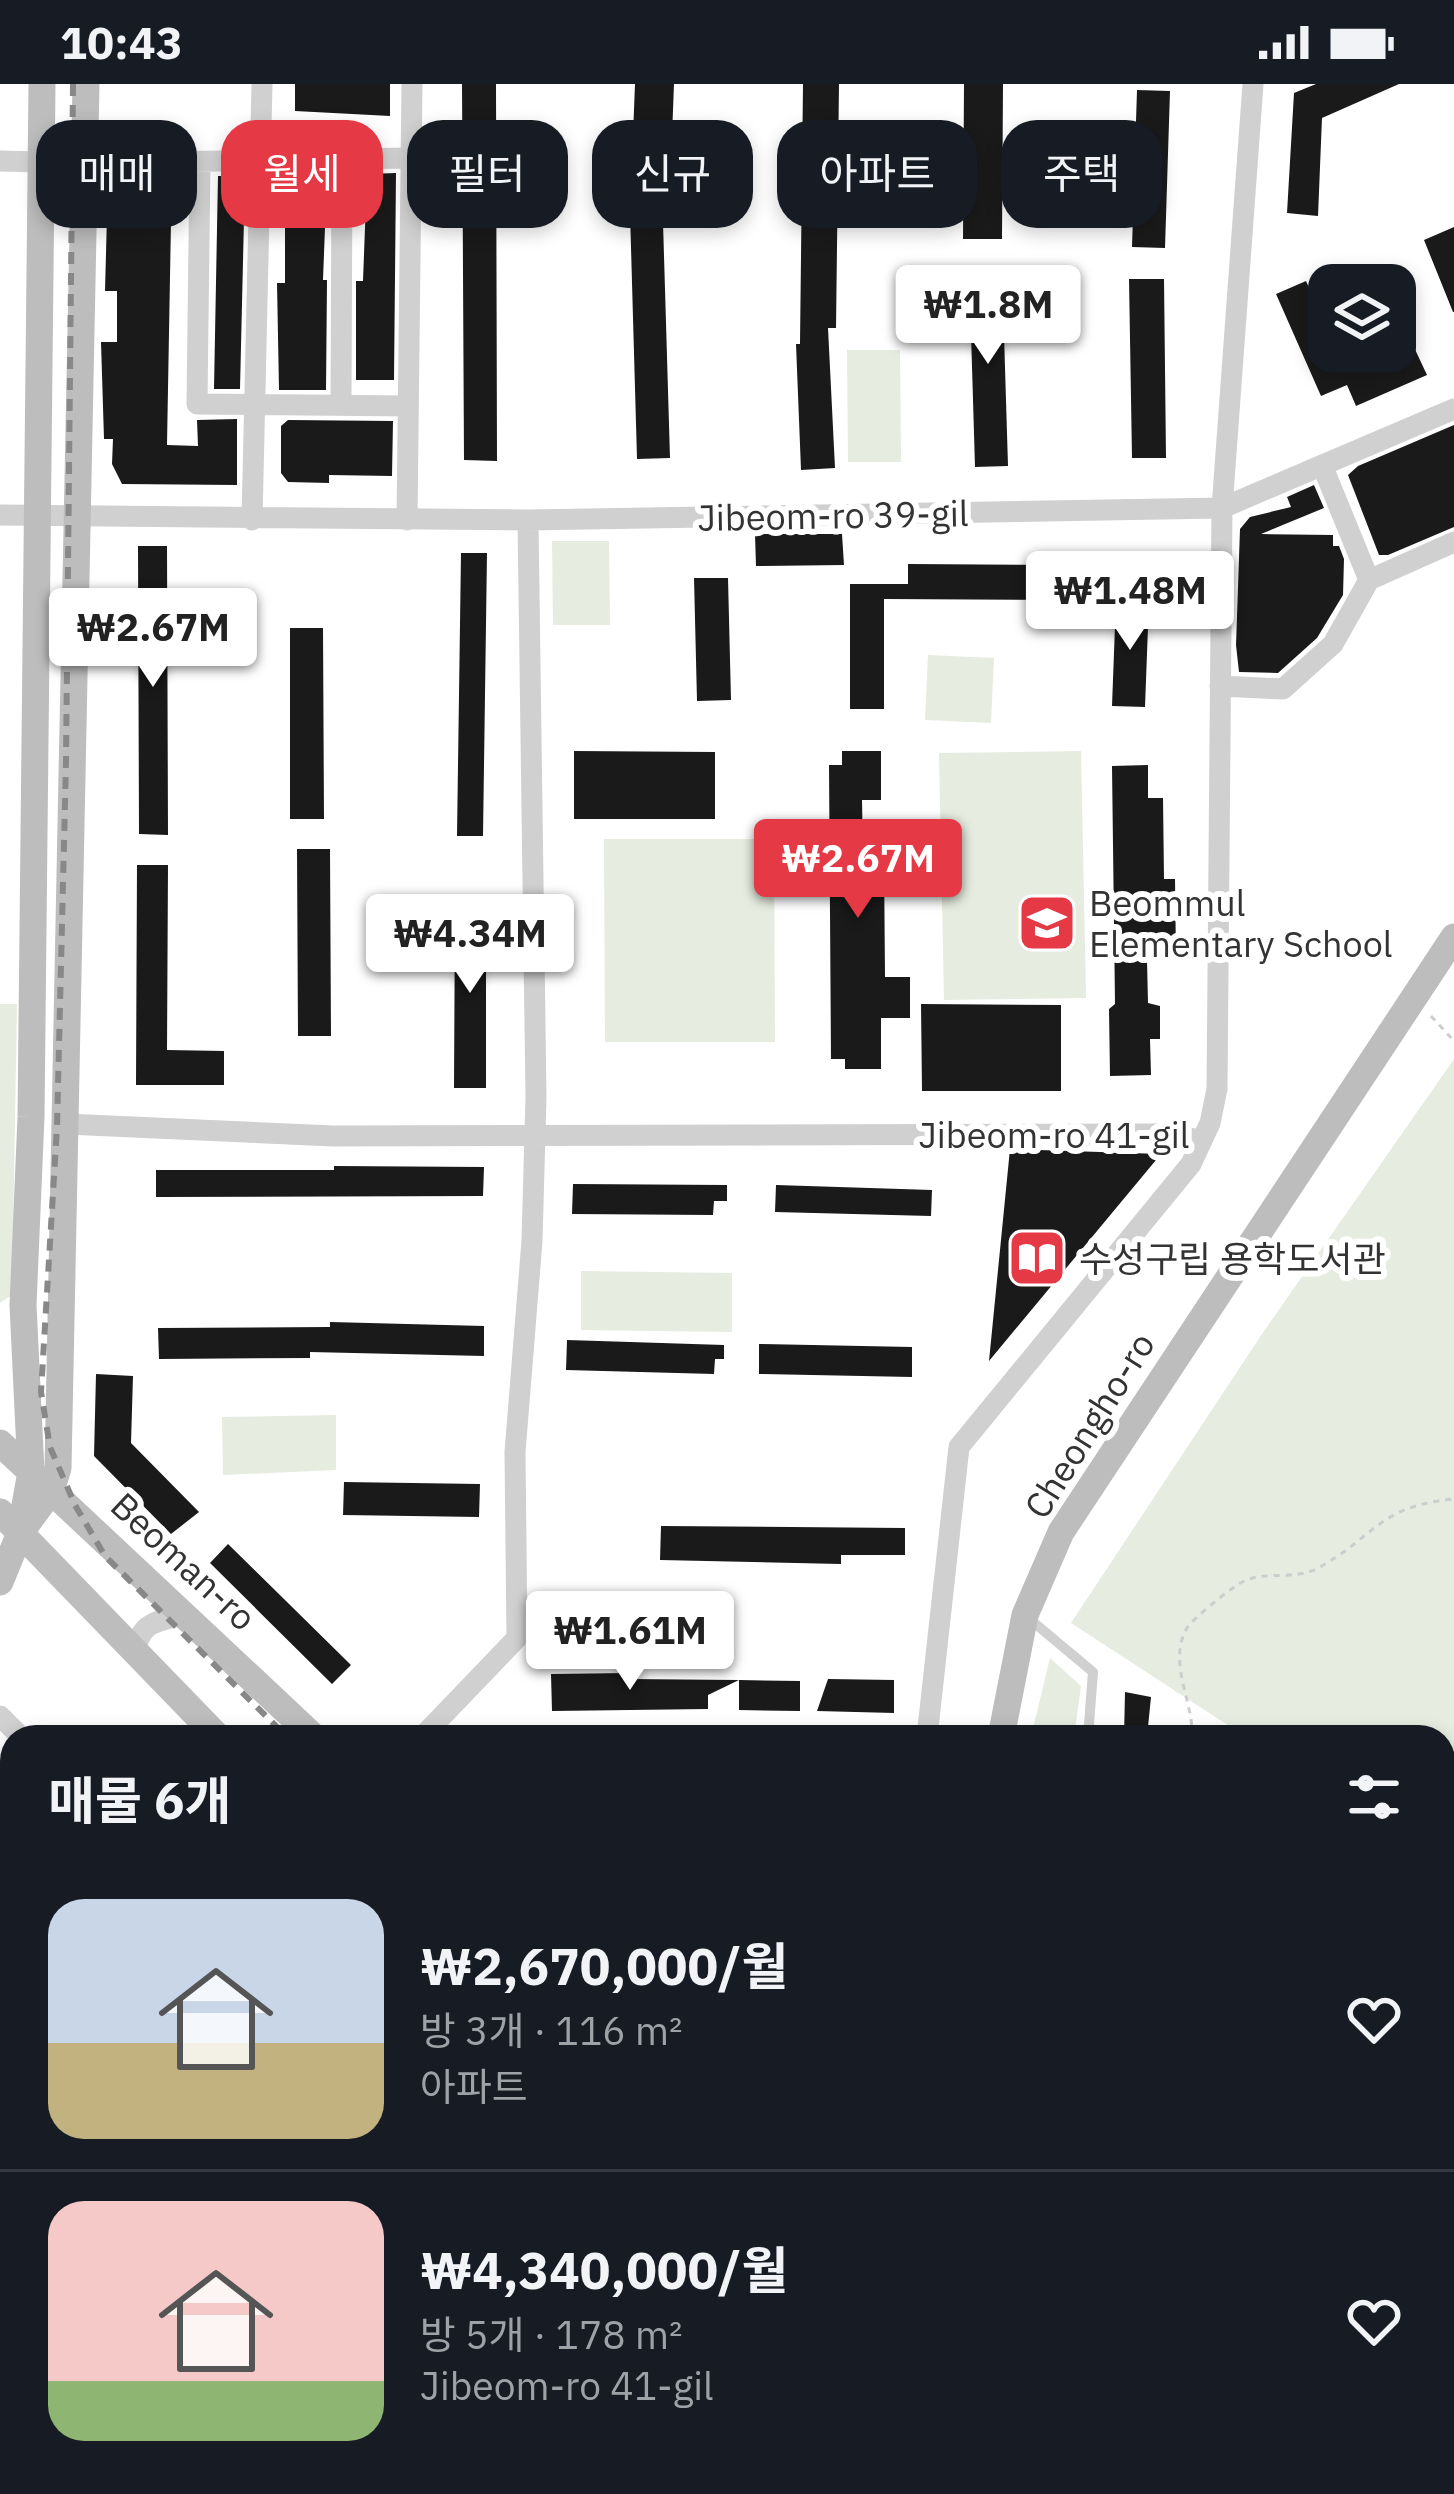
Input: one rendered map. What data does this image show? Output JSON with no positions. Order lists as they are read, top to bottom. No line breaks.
{"streets":{"main road":["Cheongho-ro","Beoman-ro"],"street":["Jibeom-ro 39-gil","Jibeom-ro 41-gil"]},"crossings":[["Jibeom-ro 39-gil","Jibeom-ro 41-gil"]],"places":{"school or university":["Beommul Elementary School"],"library":["수성구립 용학도서관"]},"page":{"status":"10:43","chip":["매매","월세","필터","신규","아파트","주택"],"price":["₩1.8M","₩1.48M","₩2.67M","₩2.67M","₩4.34M","₩1.61M"],"heading":"매물 6개","list":[{"name":"₩2,670,000/월","note":"방 3개 · 116 m² · 아파트"},{"name":"₩4,340,000/월","note":"방 5개 · 178 m² · Jibeom-ro 41-gil"}]}}
